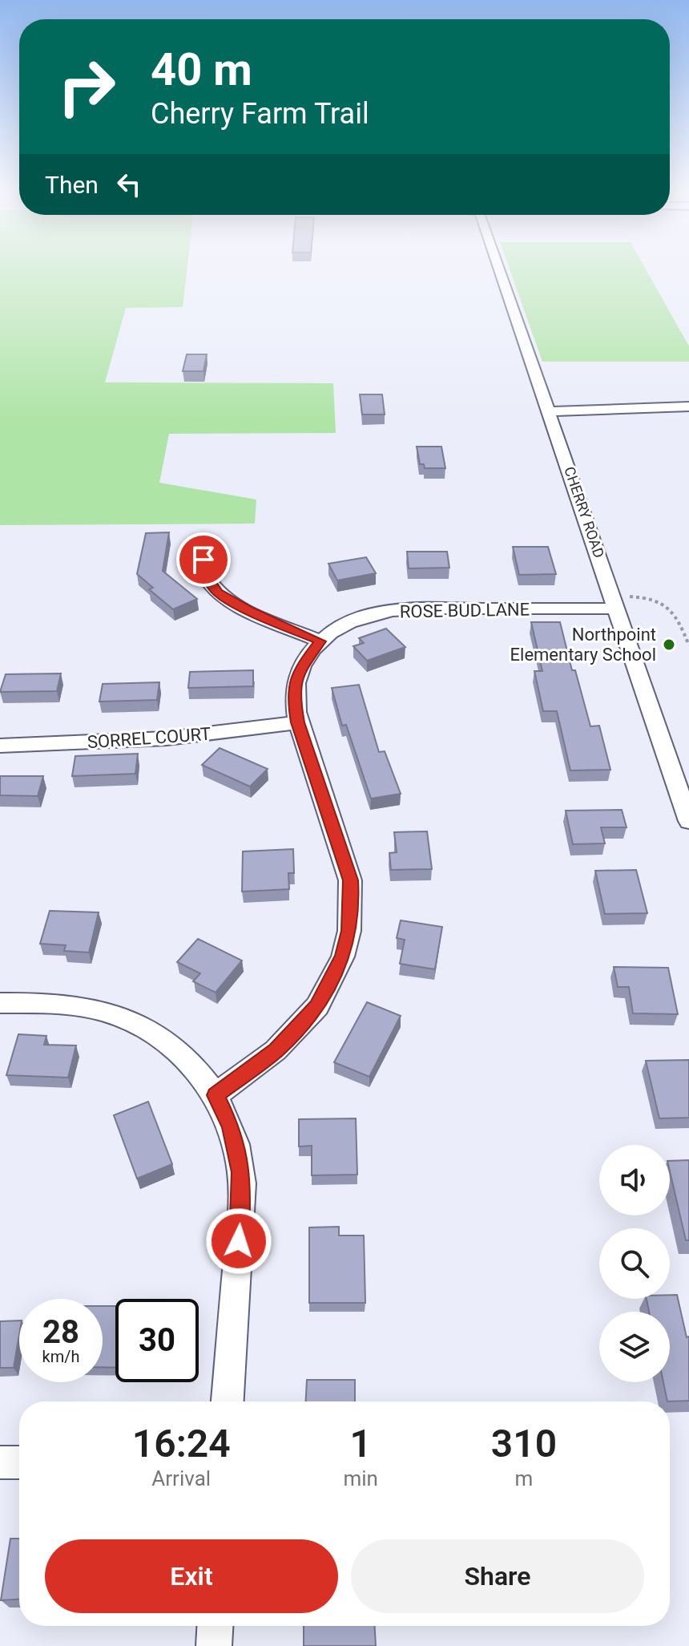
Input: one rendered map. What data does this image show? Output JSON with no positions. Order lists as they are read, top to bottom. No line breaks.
{"streets":{"street":["CHERRY ROAD","ROSE BUD LANE","SORREL COURT"]},"crossings":[["CHERRY ROAD","ROSE BUD LANE"],["ROSE BUD LANE","SORREL COURT"]],"places":["Northpoint Elementary School"],"page":{"turn":["40 m","Cherry Farm Trail"],"then":"Then","speed":"28 km/h","limit":"30","eta":["16:24","Arrival","1","min","310","m"],"buttons":["Exit","Share"]}}
